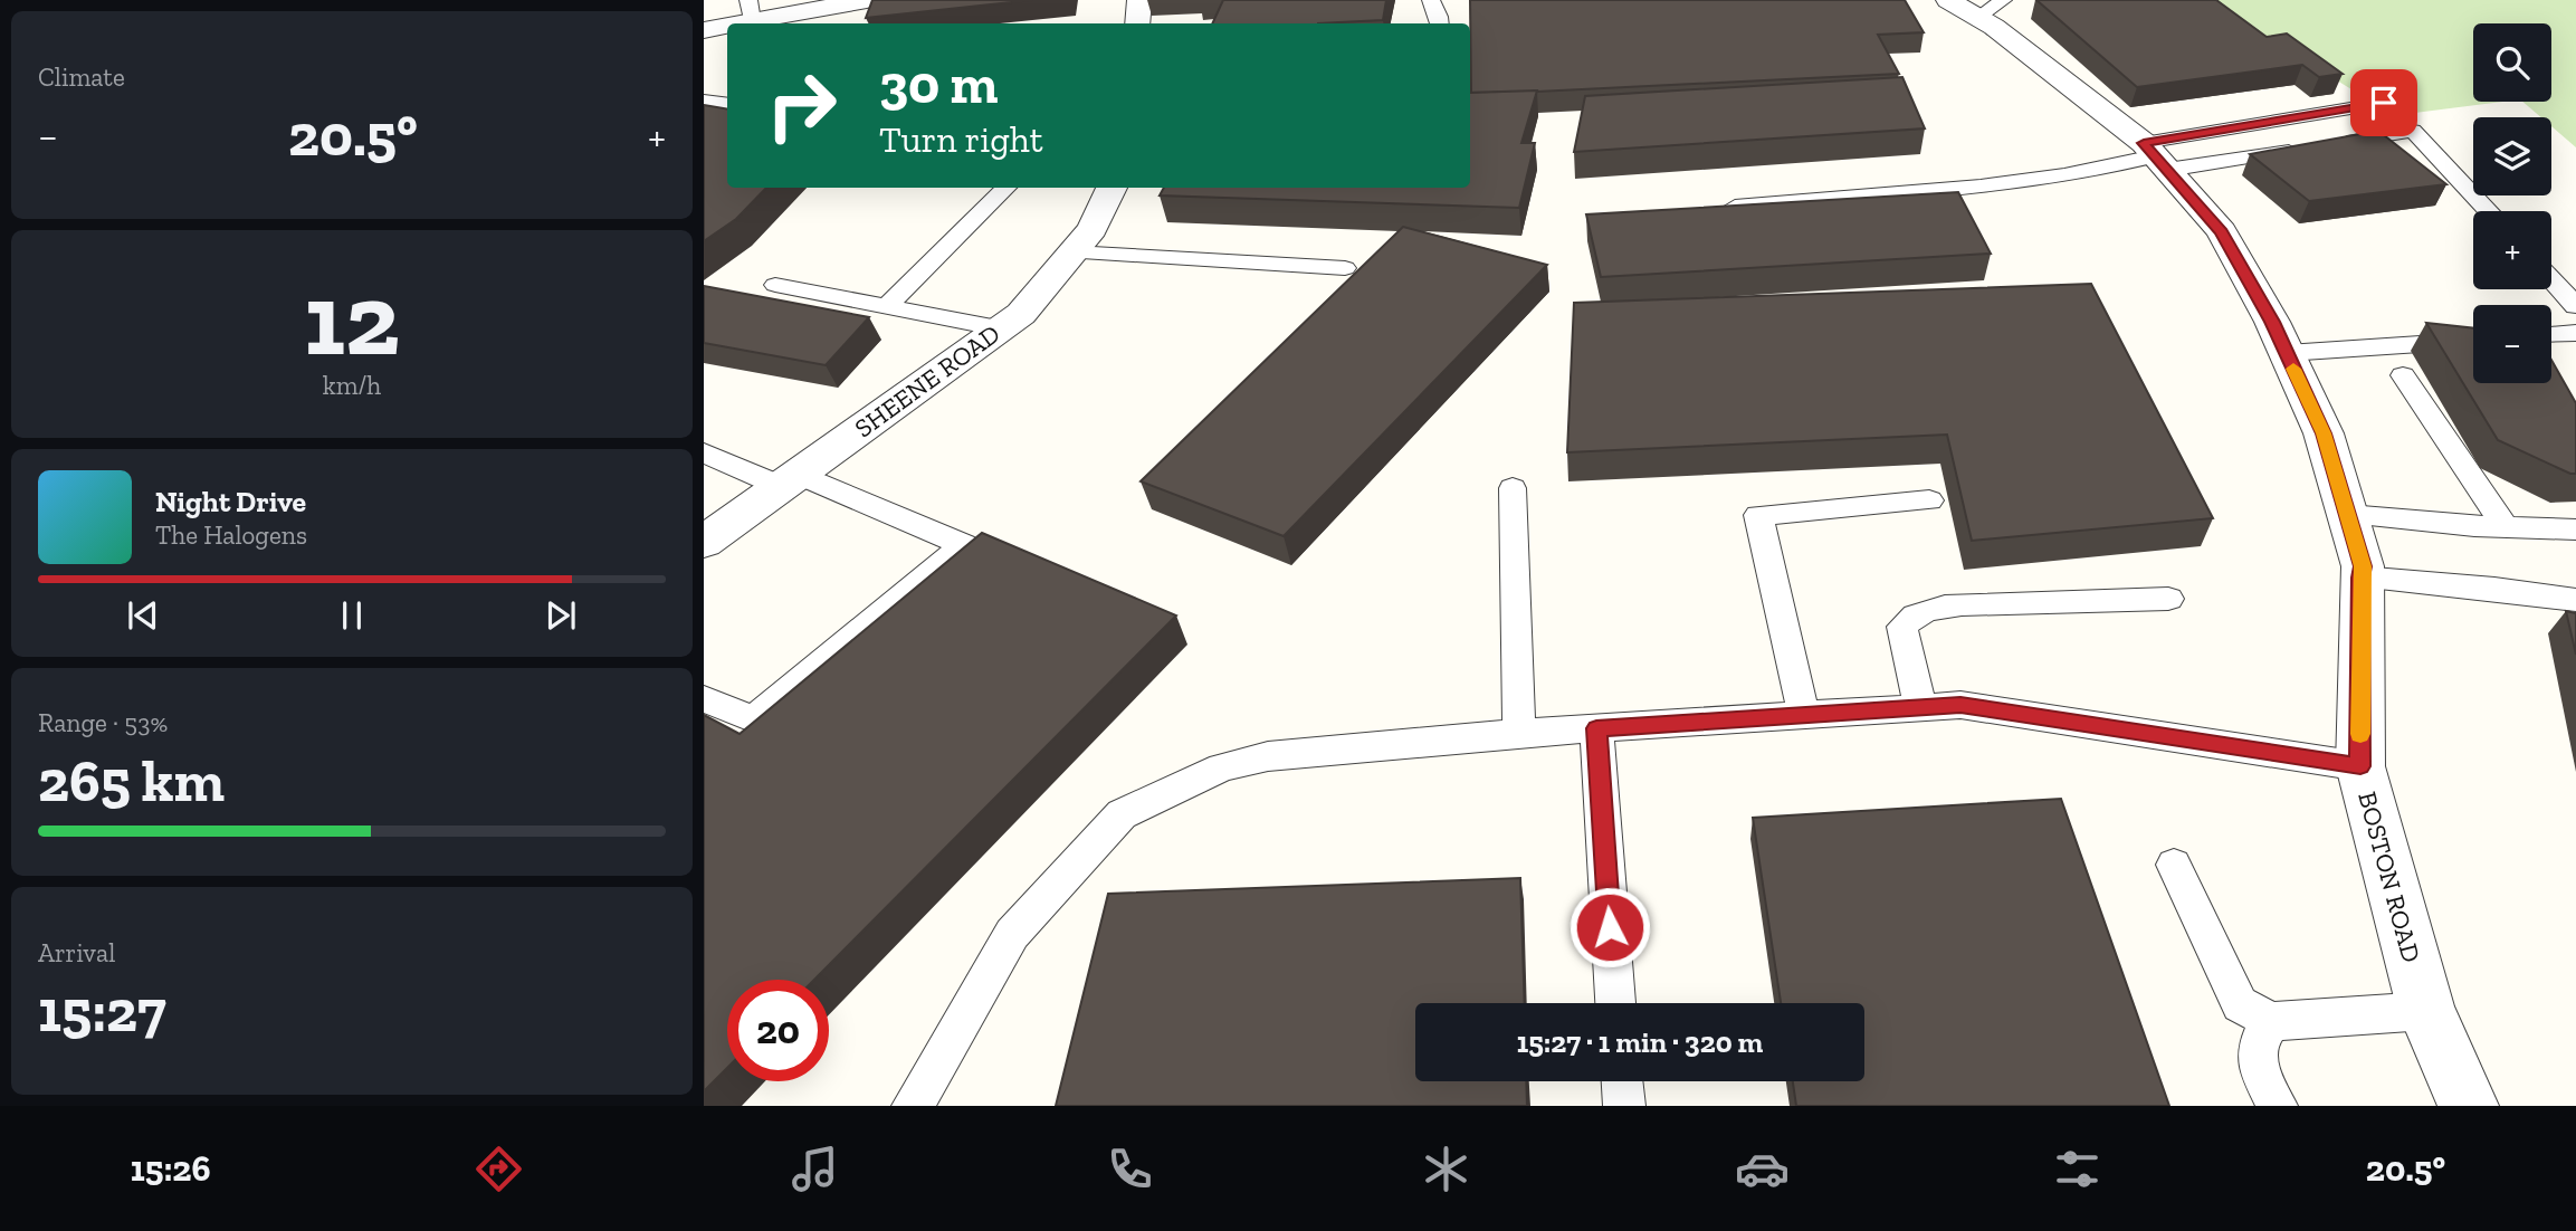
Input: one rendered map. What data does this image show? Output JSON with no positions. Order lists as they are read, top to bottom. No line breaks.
{"streets":{"street":["SHEENE ROAD","BOSTON ROAD"]},"page":{"tile":["Climate",["12","km/h"],["Range · 53%","265 km"],["Arrival","15:27"]],"map_buttons":["+","−"],"turn":["30 m","Turn right"],"heat":["−","20.5°","+"],"song":["Night Drive","The Halogens"],"limit":"20","trip":"15:27 · 1 min · 320 m","tabs":["15:26","20.5°"]}}
